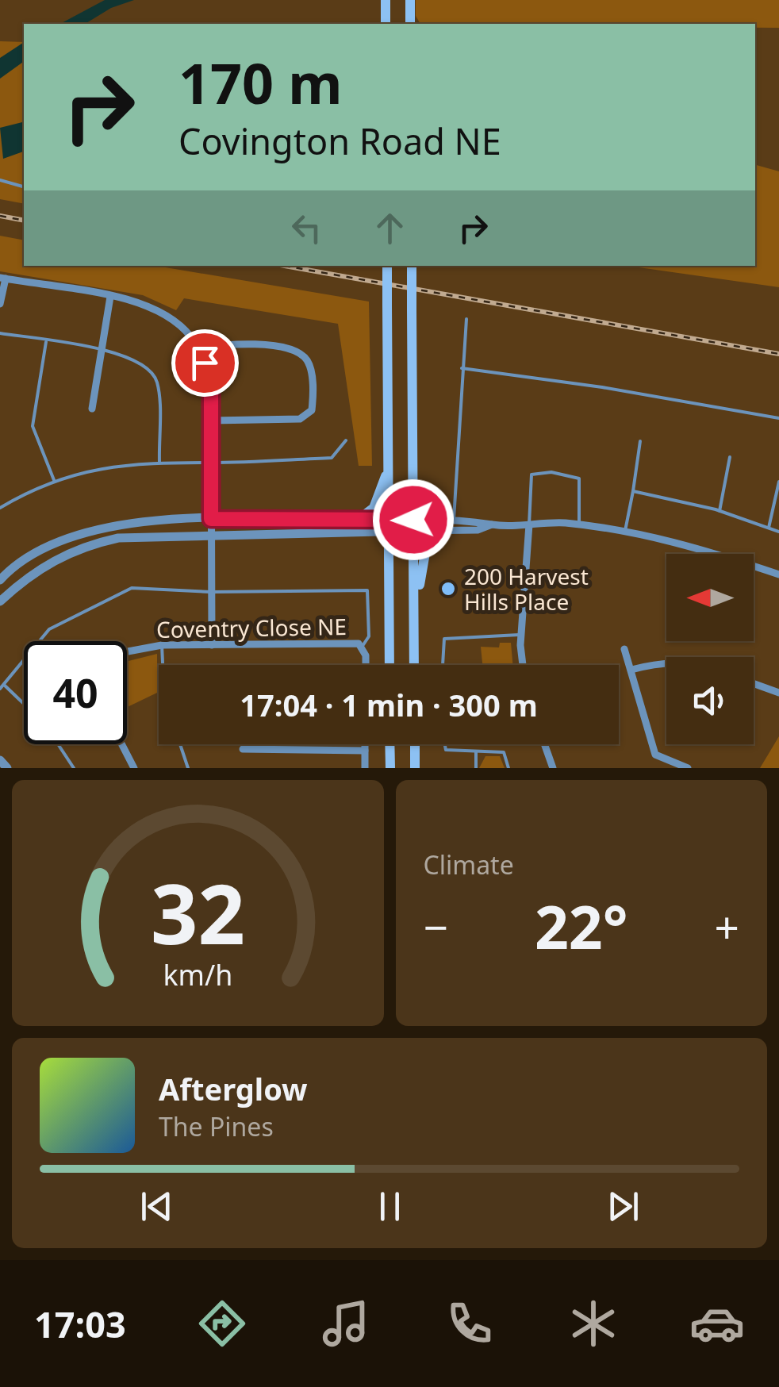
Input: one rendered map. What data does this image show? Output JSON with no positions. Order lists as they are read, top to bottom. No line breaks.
{"streets":{"street":["Coventry Close NE"]},"places":["200 Harvest Hills Place"],"north":"left","page":{"turn":["170 m","Covington Road NE"],"limit":"40","trip":"17:04 · 1 min · 300 m","tile":"Climate","heat":["−","22°","+"],"song":["Afterglow","The Pines"],"tabs":"17:03","gauge":["32","km/h"]}}
